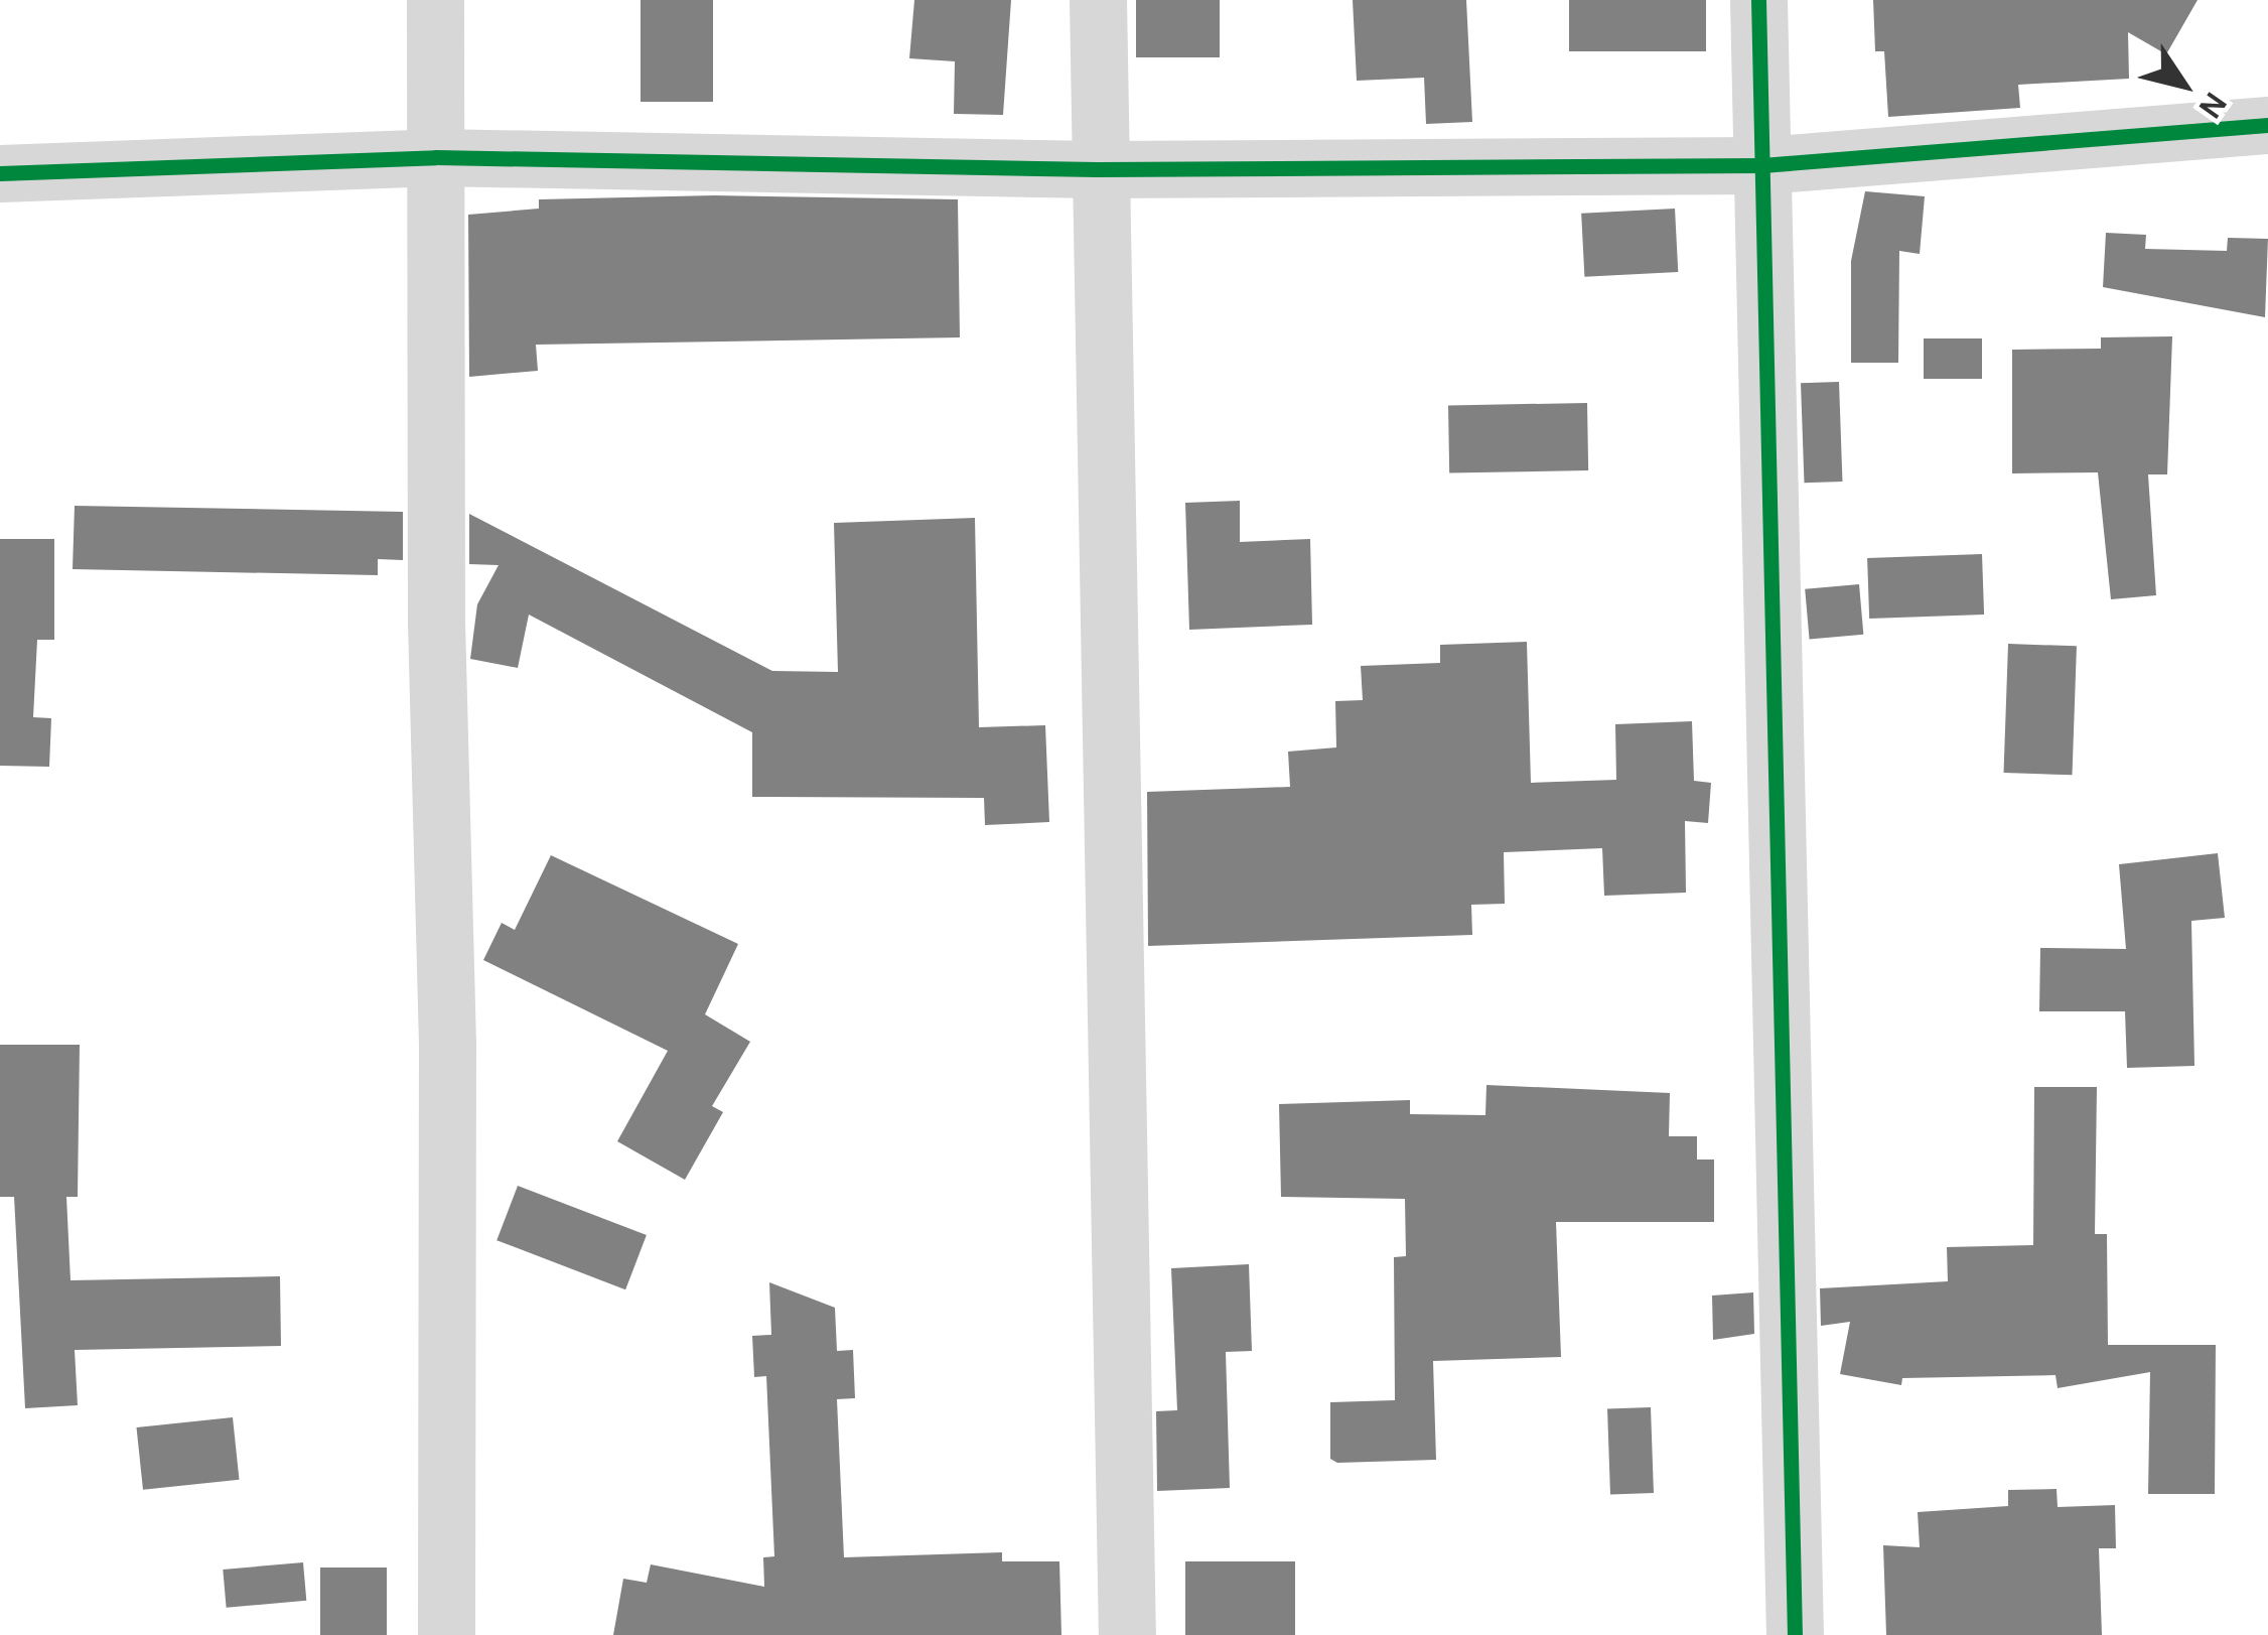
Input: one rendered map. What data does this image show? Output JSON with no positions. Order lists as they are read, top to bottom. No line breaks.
{"north":"bottom right"}
